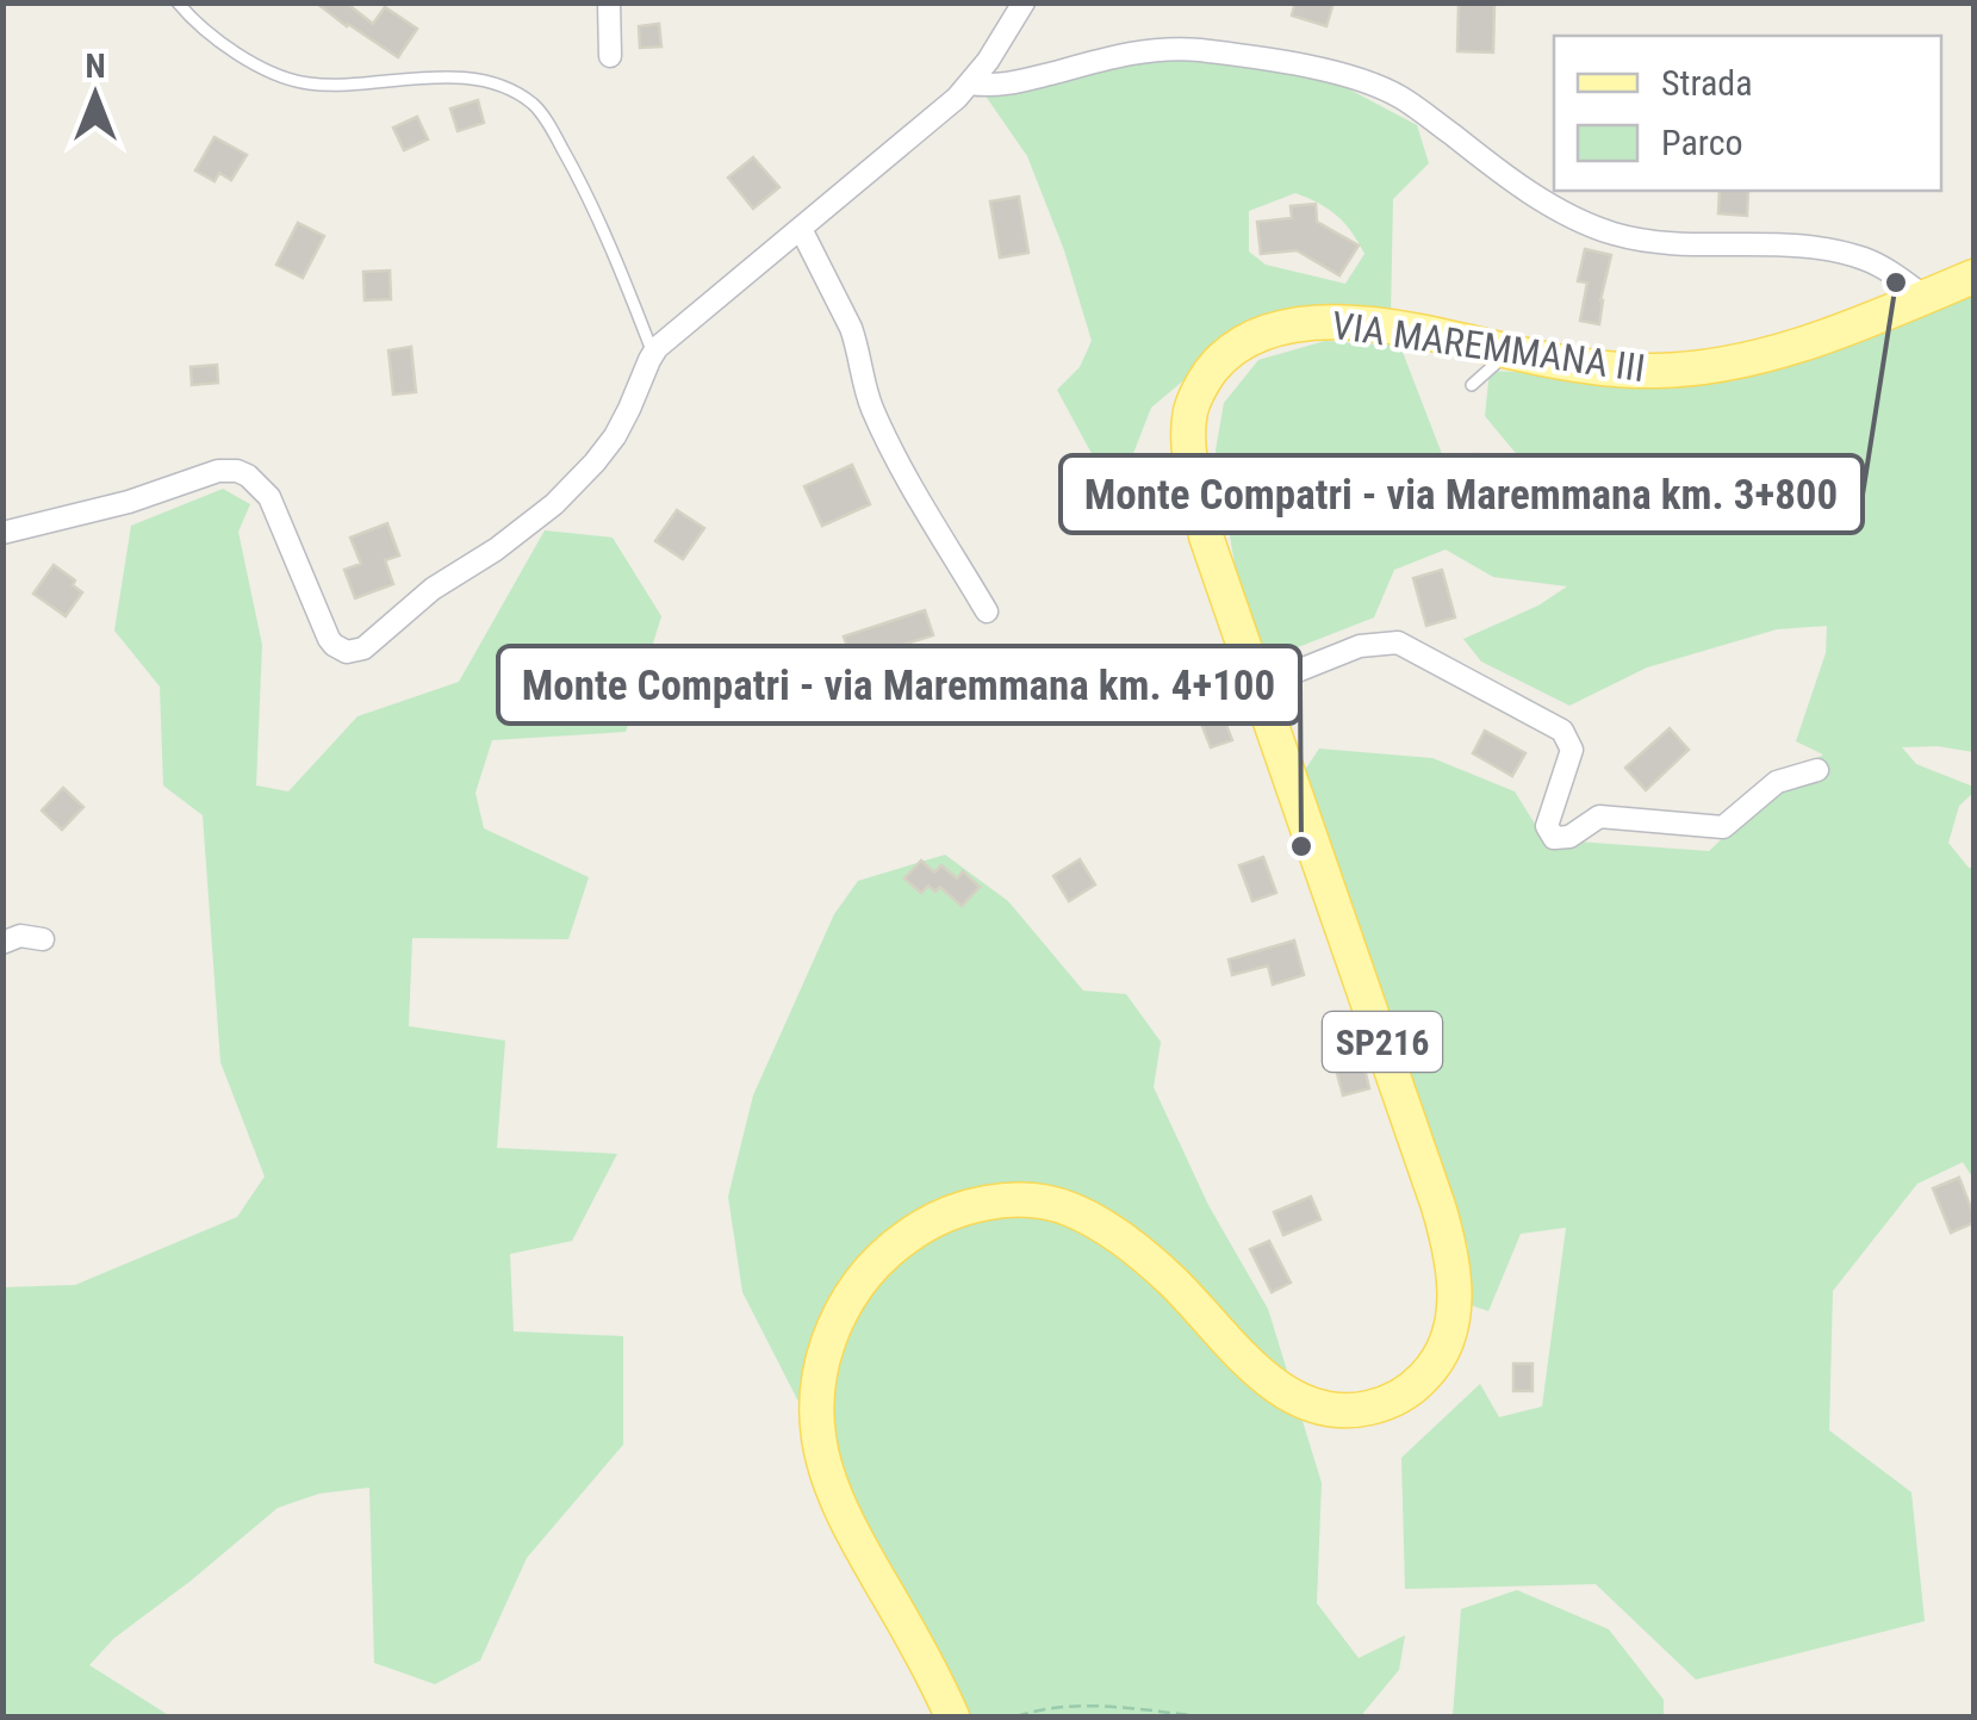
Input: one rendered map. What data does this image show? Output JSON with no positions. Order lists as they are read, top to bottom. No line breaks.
{"streets":{"main road":["VIA MAREMMANA III","SP216"]},"places":["Monte Compatri - via Maremmana km. 3+800","Monte Compatri - via Maremmana km. 4+100"],"legend":["Strada","Parco"],"north":"top"}
